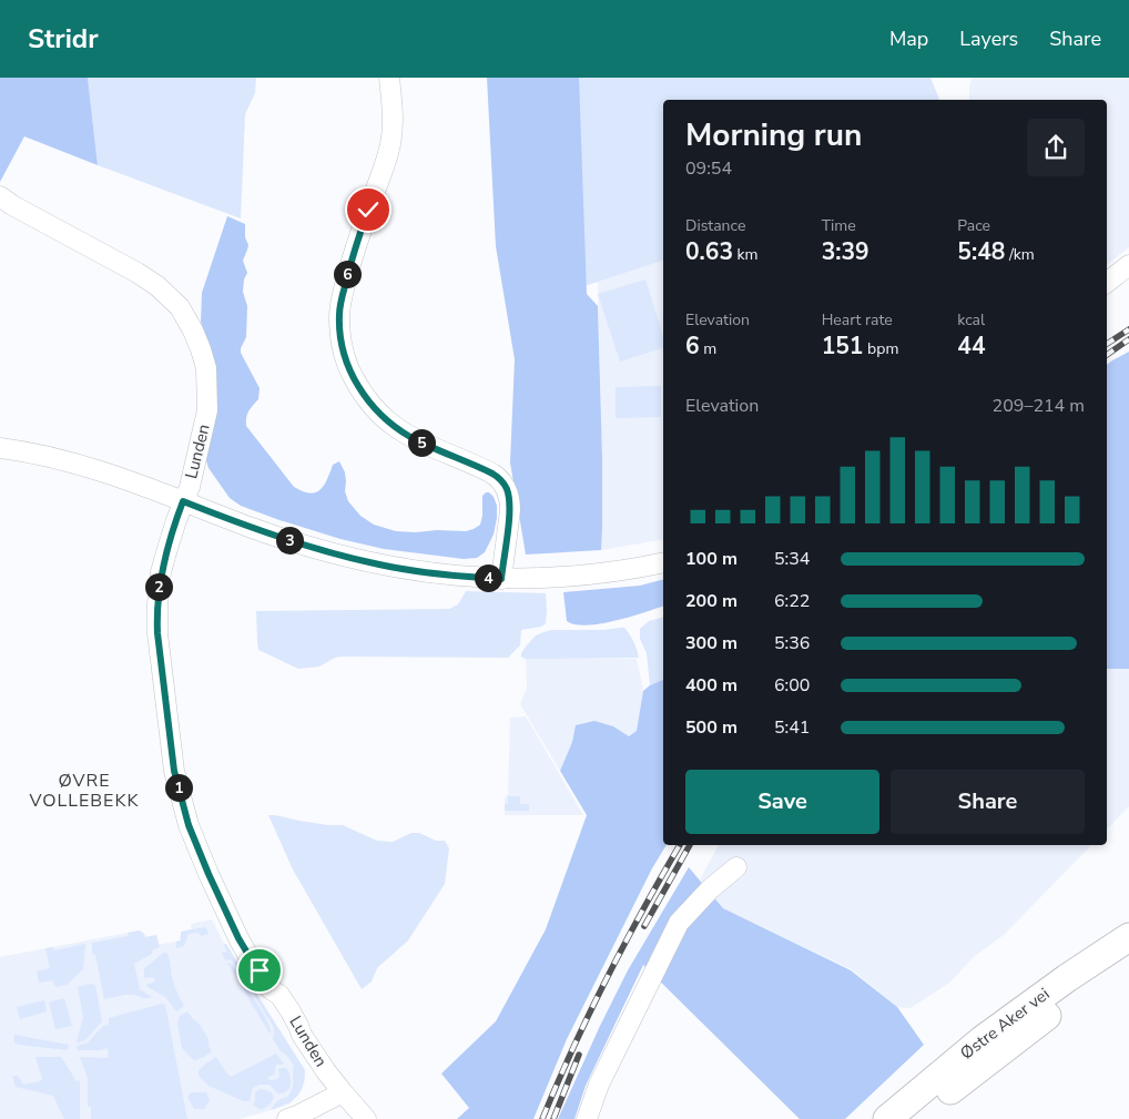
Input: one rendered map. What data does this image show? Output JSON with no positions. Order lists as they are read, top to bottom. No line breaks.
{"streets":{"highway":["Østre Aker vei"],"street":["Lunden"]},"districts":["ØVRE VOLLEBEKK"],"page":{"header":"Stridr","nav":["Map","Layers","Share"],"heading":["Morning run","09:54"],"stats":[["Distance","0.63 km"],["Time","3:39"],["Pace","5:48 /km"],["Elevation","6 m"],["Heart rate","151 bpm"],["kcal","44"]],"pins":["6","5","3","4","2","1"],"chart":["Elevation","209–214 m"],"list":[{"name":"100 m","note":"5:34"},{"name":"200 m","note":"6:22"},{"name":"300 m","note":"5:36"},{"name":"400 m","note":"6:00"},{"name":"500 m","note":"5:41"}],"buttons":["Save","Share"]}}
